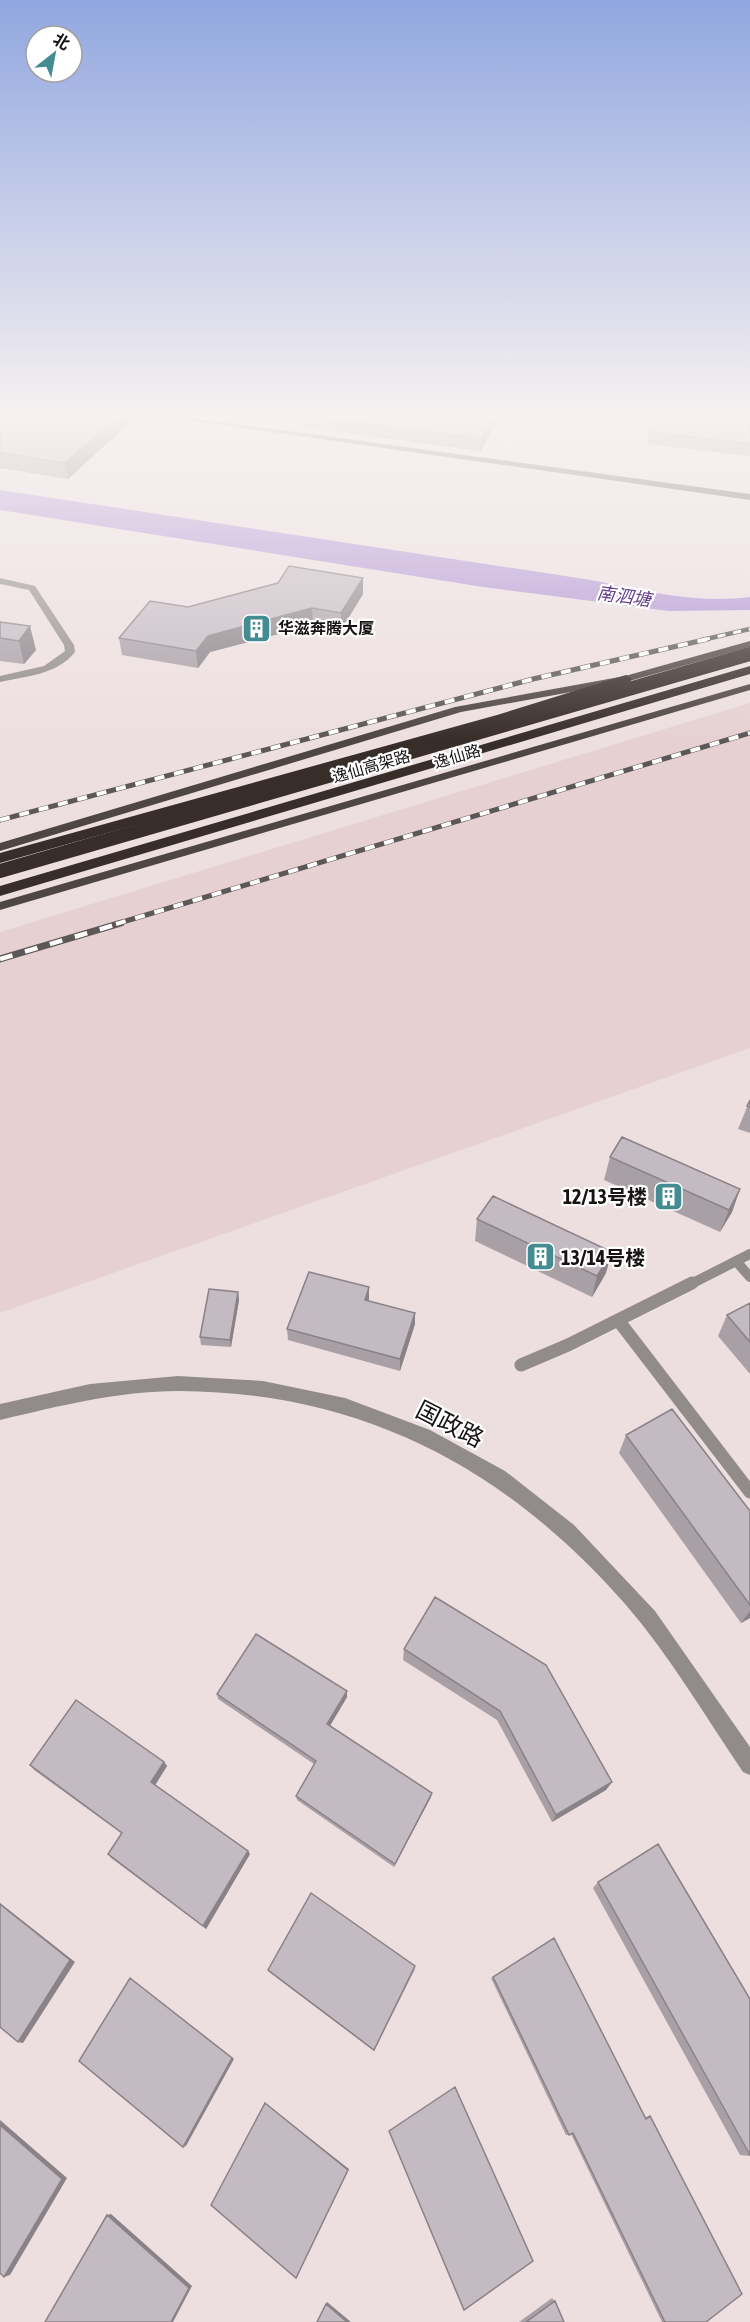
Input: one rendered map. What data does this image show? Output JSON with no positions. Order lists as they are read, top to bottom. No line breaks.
{"streets":{"highway":["逸仙高架路"],"main road":["逸仙路"],"street":["国政路"]},"crossings":[["逸仙路","逸仙高架路"]],"water":["南泗塘"],"places":{"building":["华滋奔腾大厦","12/13号楼","13/14号楼"]},"north":"top right"}
